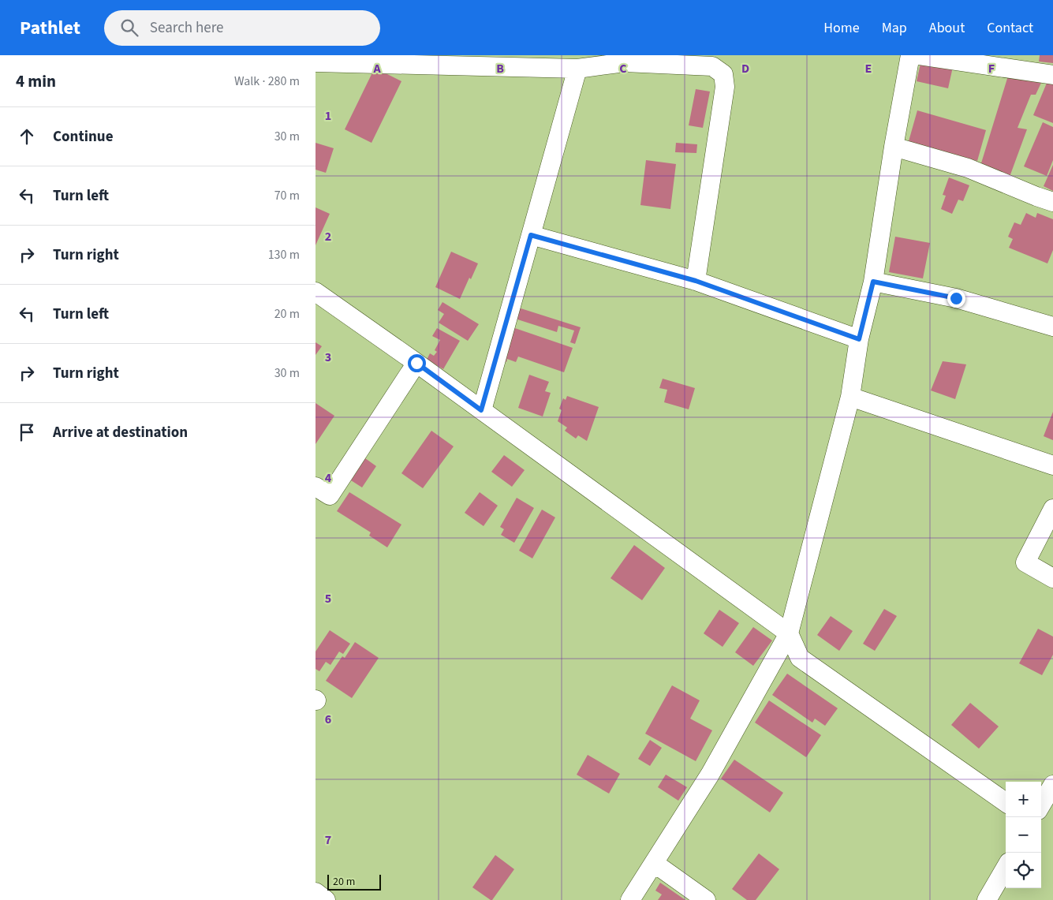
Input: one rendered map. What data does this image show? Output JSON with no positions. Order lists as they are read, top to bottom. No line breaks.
{"scale_bar":"20 m","page":{"header":"Pathlet","search":"Search here","nav":["Home","Map","About","Contact"],"heading":["4 min","Walk · 280 m"],"list":[["Continue","30 m"],["Turn left","70 m"],["Turn right","130 m"],["Turn left","20 m"],["Turn right","30 m"],"Arrive at destination"],"map_buttons":["+","−"],"scale":"20 m"},"grid":{"columns":["A","B","C","D","E","F"],"rows":["1","2","3","4","5","6","7"]}}
